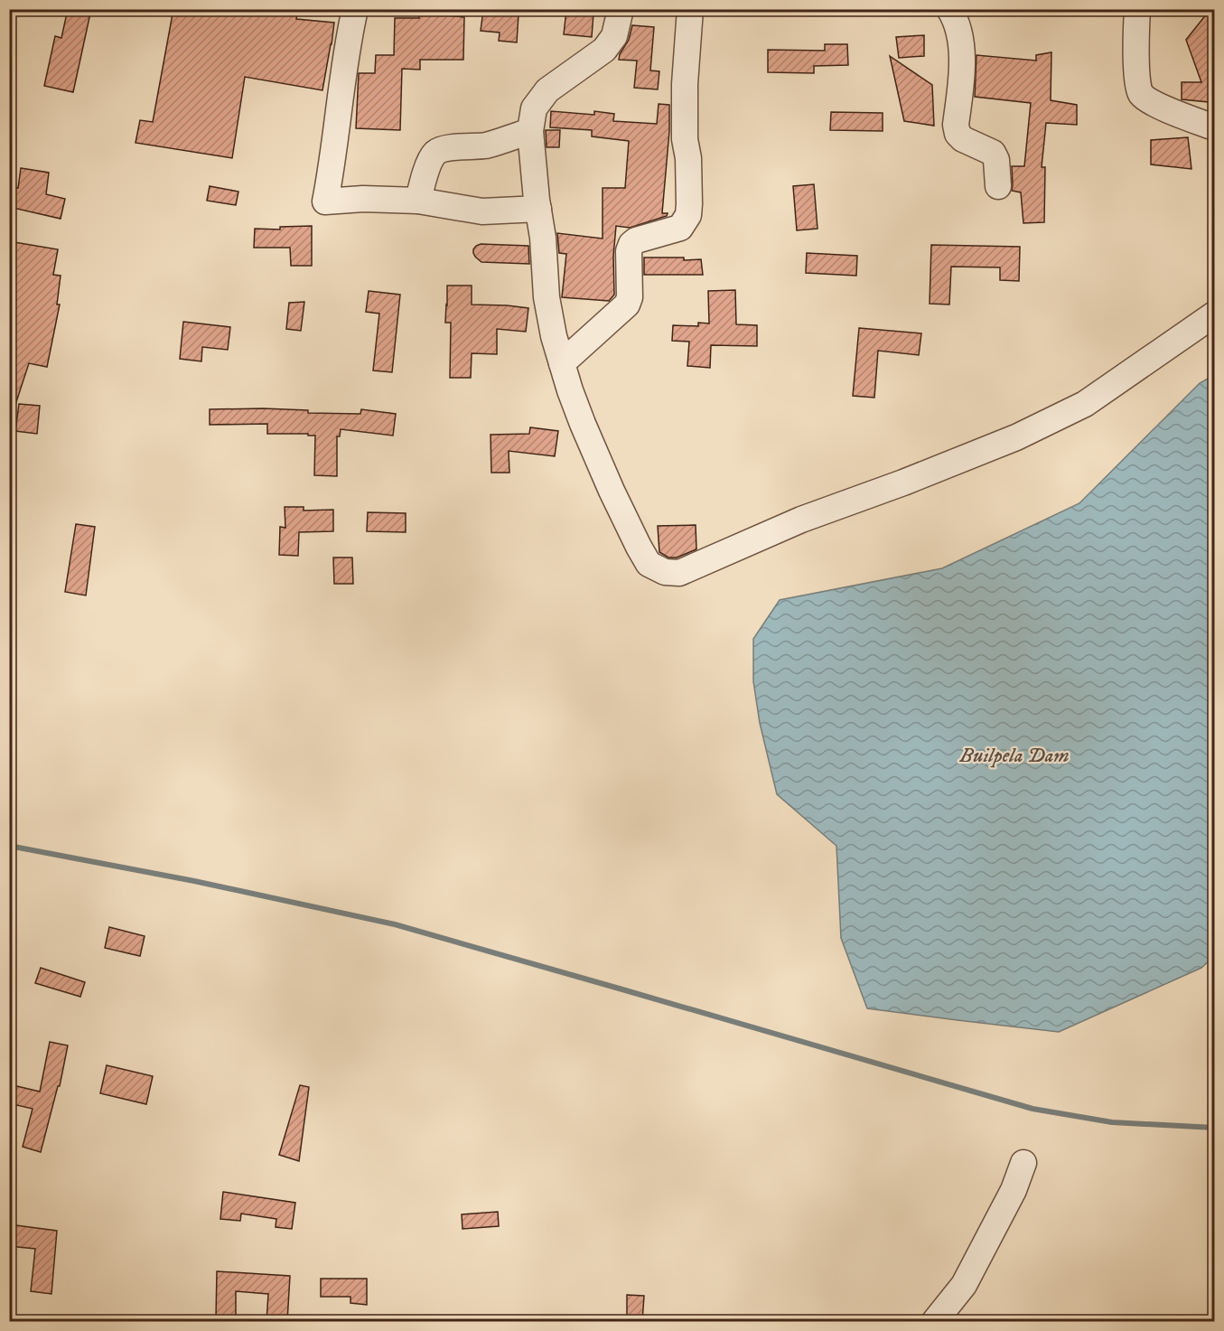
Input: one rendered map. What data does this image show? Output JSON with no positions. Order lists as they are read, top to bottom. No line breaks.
{"water":["Builpela Dam"]}
